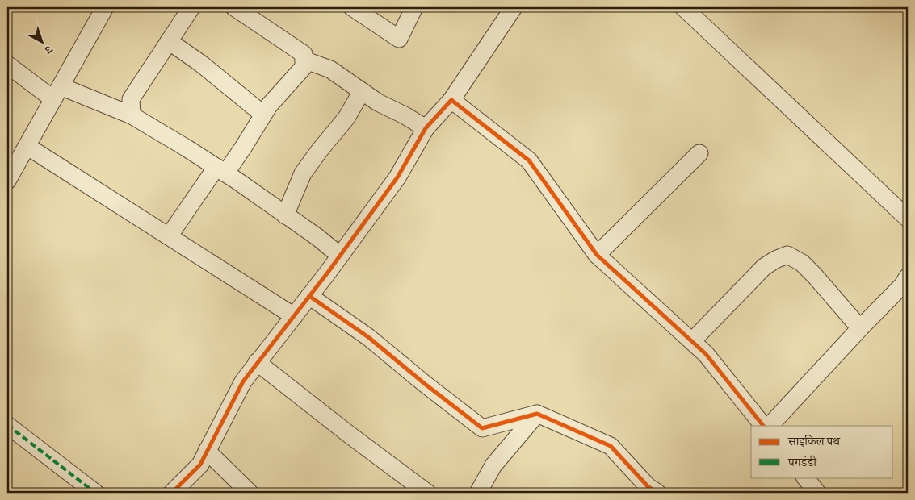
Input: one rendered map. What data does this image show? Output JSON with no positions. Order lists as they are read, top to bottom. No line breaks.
{"legend":["साइकिल पथ","पगडंडी"],"north":"bottom right"}
